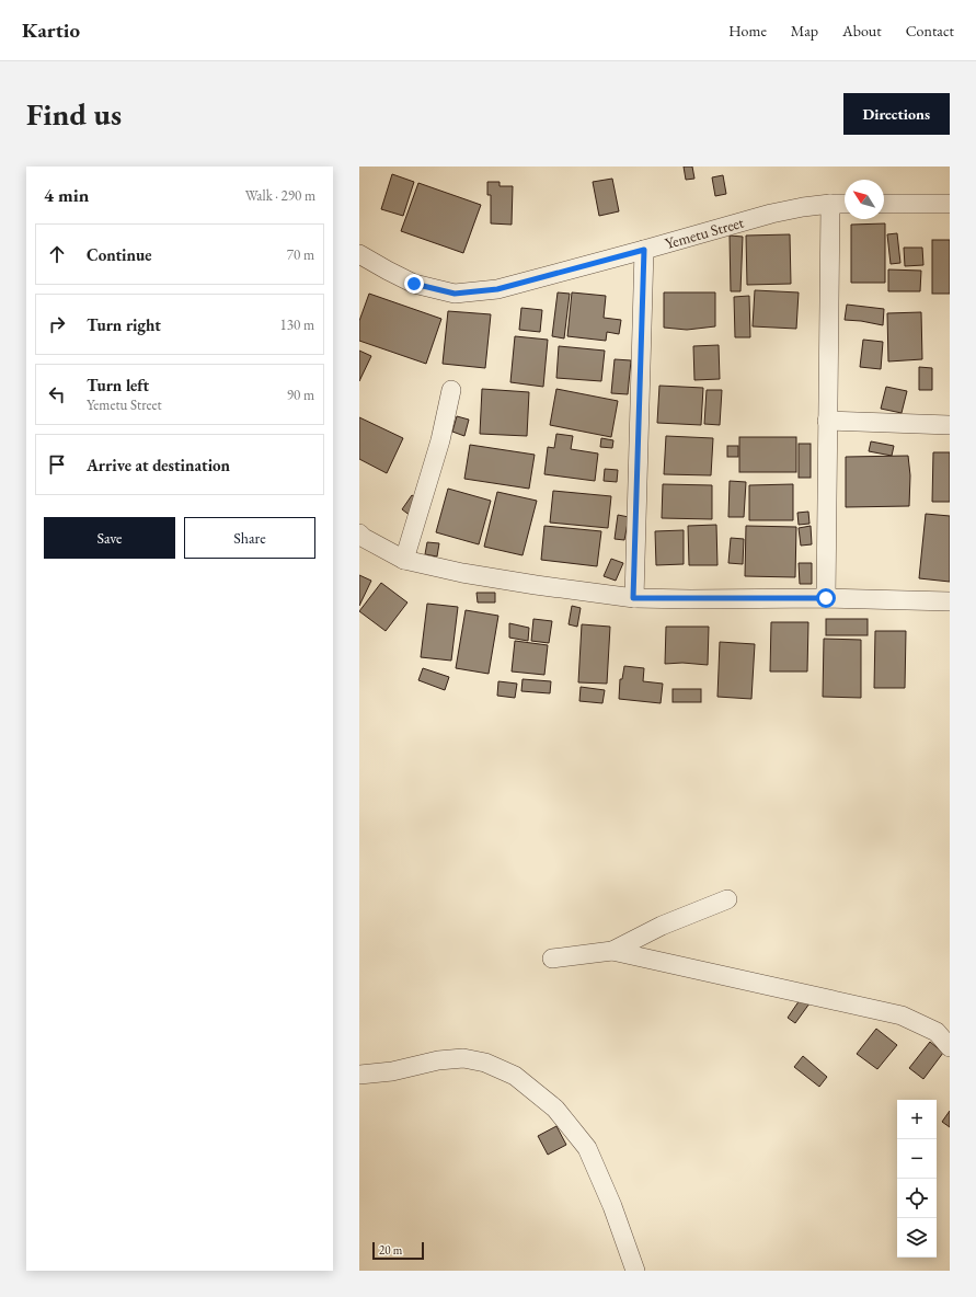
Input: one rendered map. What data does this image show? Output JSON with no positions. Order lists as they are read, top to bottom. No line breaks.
{"streets":{"street":["Yemetu Street"]},"scale_bar":"20 m","north":"top left","page":{"header":"Kartio","nav":["Home","Map","About","Contact"],"buttons":["Directions",["Save","Share"]],"title":"Find us","heading":["4 min","Walk · 290 m"],"list":[["Continue","70 m"],["Turn right","130 m"],["Turn left","Yemetu Street","90 m"],"Arrive at destination"],"map_buttons":["+","−"],"scale":"20 m"}}
